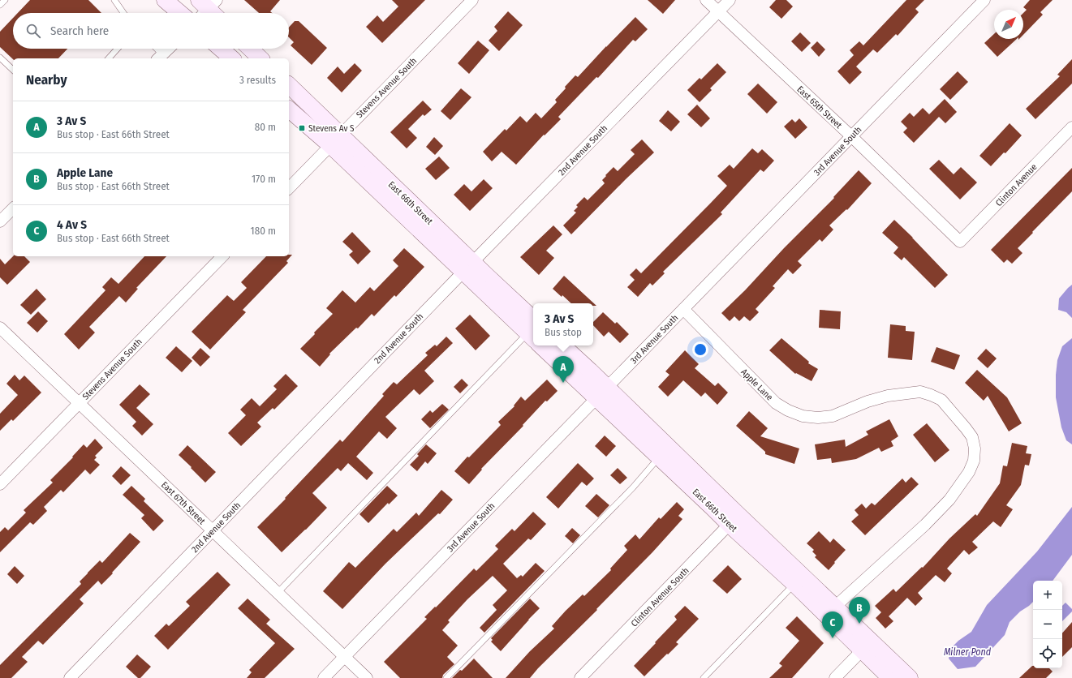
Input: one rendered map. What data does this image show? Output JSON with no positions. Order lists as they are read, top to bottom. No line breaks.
{"streets":{"main road":["East 66th Street"],"street":["Stevens Avenue South","East 65th Street","2nd Avenue South","3rd Avenue South","Clinton Avenue","Apple Lane","East 67th Street","Clinton Avenue South"]},"crossings":[["Stevens Avenue South","East 66th Street"],["Stevens Avenue South","East 67th Street"],["East 65th Street","2nd Avenue South"],["East 65th Street","3rd Avenue South"],["East 65th Street","Clinton Avenue"],["2nd Avenue South","East 66th Street"],["2nd Avenue South","East 67th Street"],["3rd Avenue South","East 66th Street"],["3rd Avenue South","Apple Lane"],["3rd Avenue South","East 67th Street"],["East 66th Street","Apple Lane"],["East 66th Street","Clinton Avenue South"]],"water":["Milner Pond"],"places":{"transit":["Stevens Av S"]},"north":"top right","page":{"search":"Search here","heading":["Nearby","3 results"],"list":[{"mark":"A","name":"3 Av S","note":"Bus stop · East 66th Street","value":"80 m"},{"mark":"B","name":"Apple Lane","note":"Bus stop · East 66th Street","value":"170 m"},{"mark":"C","name":"4 Av S","note":"Bus stop · East 66th Street","value":"180 m"}],"popup":["3 Av S","Bus stop"],"pins":["A","B","C"],"map_buttons":["+","−"]}}
